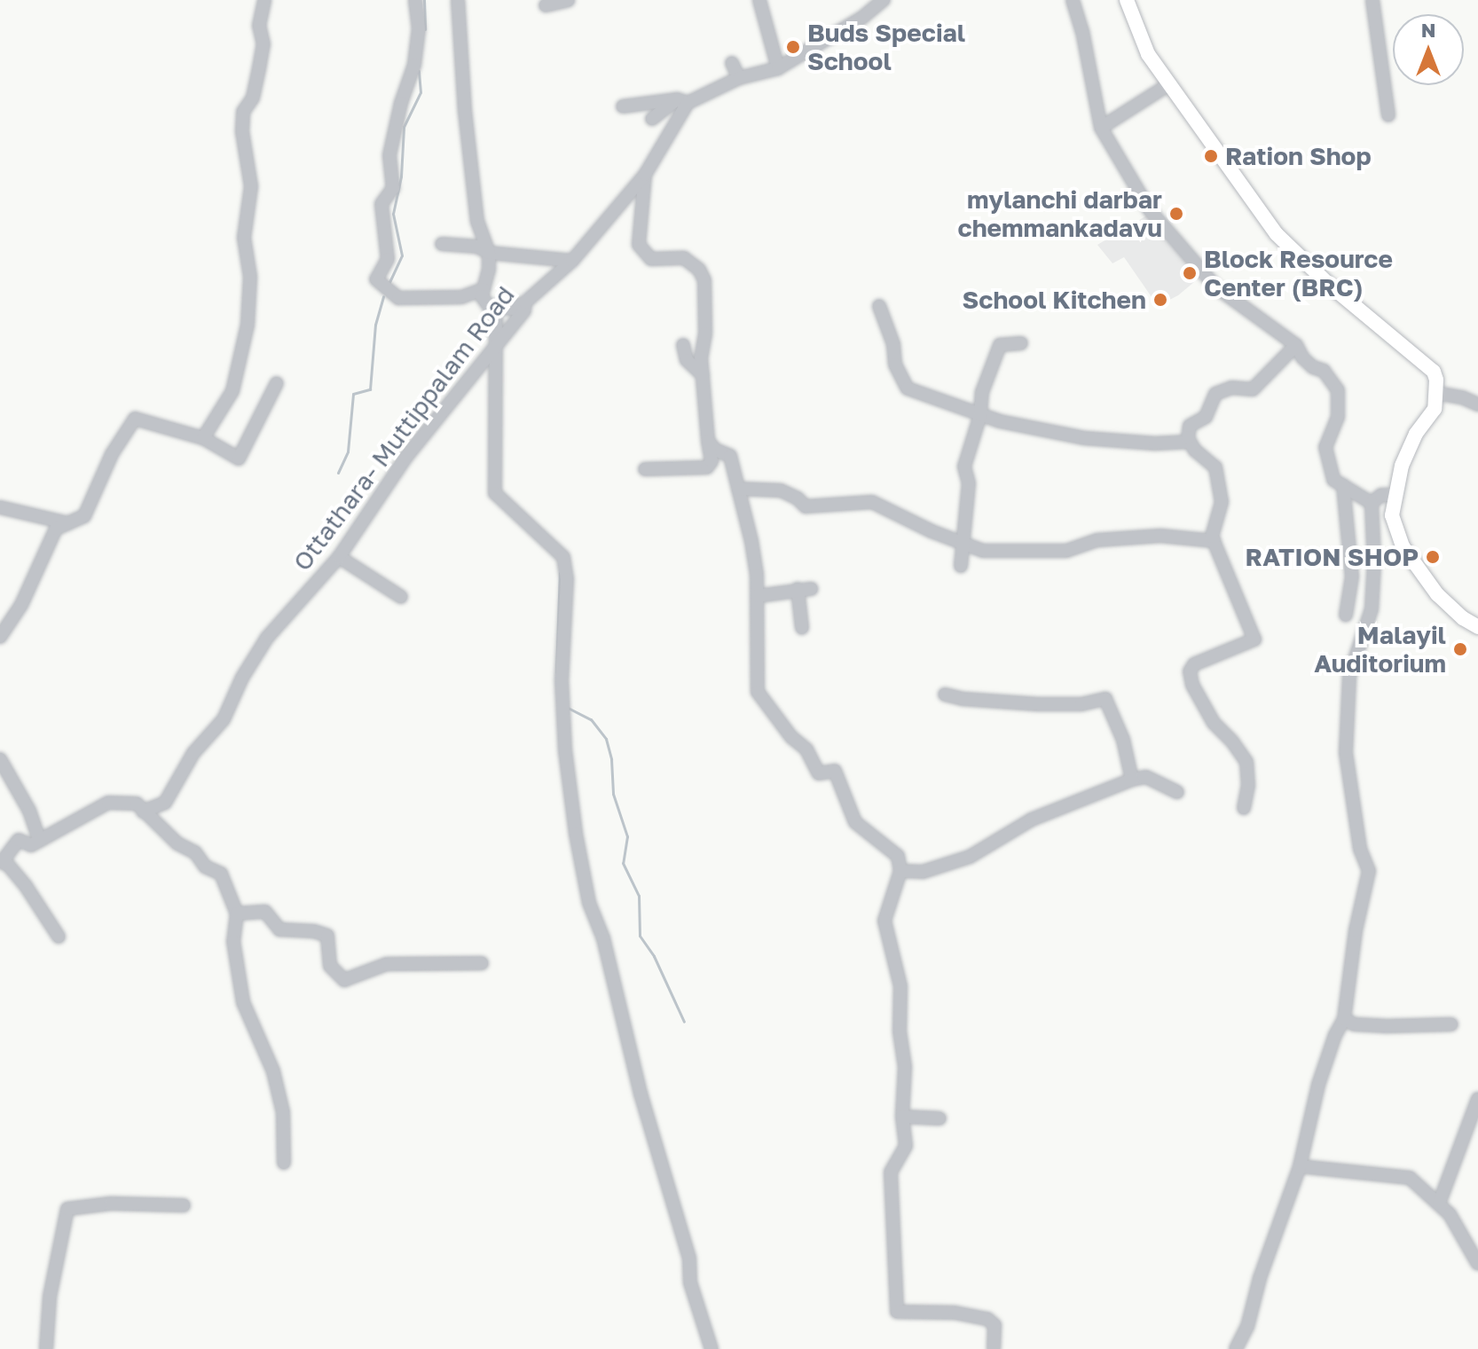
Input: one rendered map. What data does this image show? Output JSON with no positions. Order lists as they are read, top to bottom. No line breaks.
{"streets":{"street":["Ottathara- Muttippalam Road"]},"places":["Buds Special School","Ration Shop","mylanchi darbar chemmankadavu","Block Resource Center (BRC)","School Kitchen","RATION SHOP","Malayil Auditorium"],"north":"top"}
